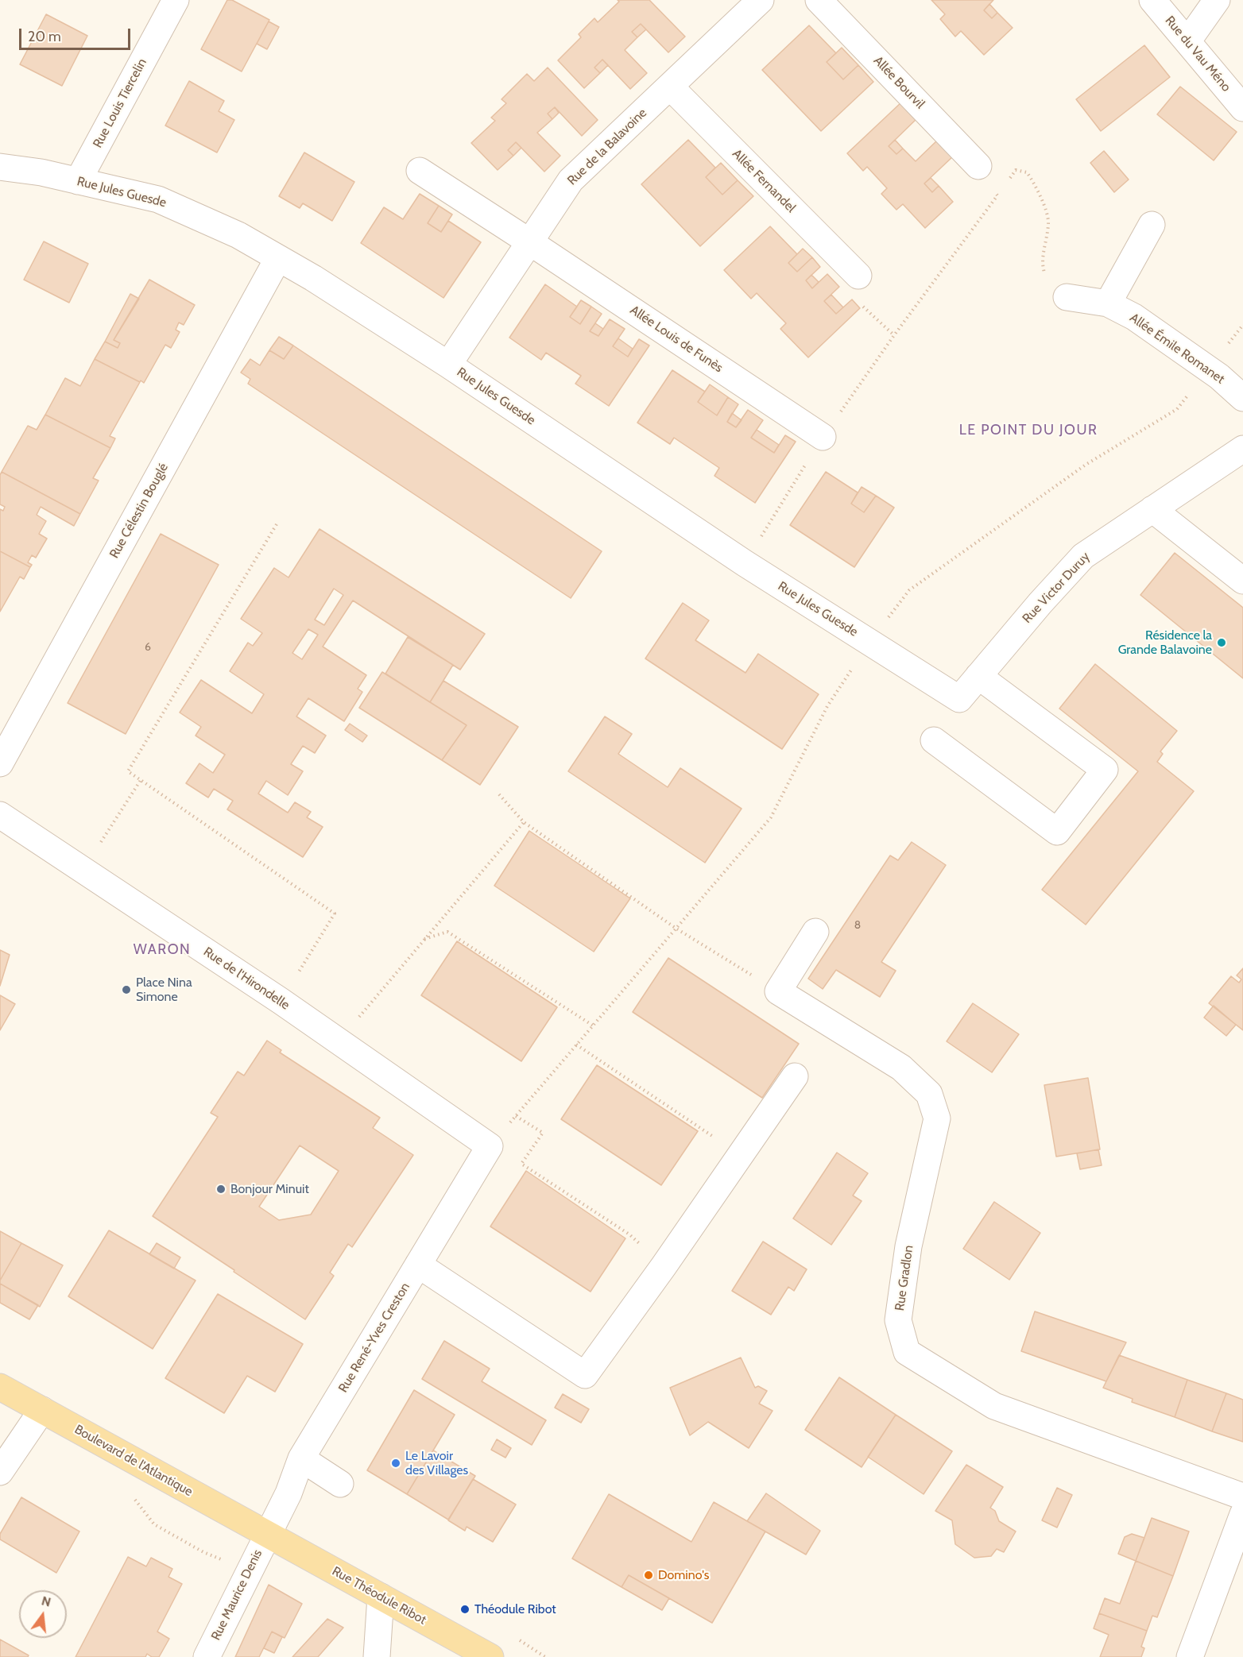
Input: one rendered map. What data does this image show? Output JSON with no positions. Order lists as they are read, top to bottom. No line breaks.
{"streets":{"main road":["Boulevard de l'Atlantique","Rue Théodule Ribot"],"street":["Rue du Vau Méno","Allée Bourvil","Rue Louis Tiercelin","Rue de la Balavoine","Allée Fernandel","Rue Jules Guesde","Allée Louis de Funès","Allée Émile Romanet","Rue Célestin Bouglé","Rue Victor Duruy","Rue de l'Hirondelle","Rue Gradlon","Rue René-Yves Creston","Rue Maurice Denis"]},"crossings":[["Rue Louis Tiercelin","Rue Jules Guesde"],["Rue de la Balavoine","Allée Fernandel"],["Rue de la Balavoine","Rue Jules Guesde"],["Rue de la Balavoine","Allée Louis de Funès"],["Rue Jules Guesde","Rue Célestin Bouglé"],["Rue Jules Guesde","Rue Victor Duruy"],["Rue de l'Hirondelle","Rue René-Yves Creston"],["Rue René-Yves Creston","Boulevard de l'Atlantique"],["Rue René-Yves Creston","Rue Maurice Denis"],["Rue René-Yves Creston","Rue Théodule Ribot"],["Boulevard de l'Atlantique","Rue Maurice Denis"],["Boulevard de l'Atlantique","Rue Théodule Ribot"],["Rue Maurice Denis","Rue Théodule Ribot"]],"districts":["LE POINT DU JOUR","WARON"],"places":["Résidence la Grande Balavoine","Place Nina Simone","Bonjour Minuit","Le Lavoir des Villages","Domino's","Théodule Ribot"],"house_numbers":["6","8"],"scale_bar":"20 m","north":"top"}
